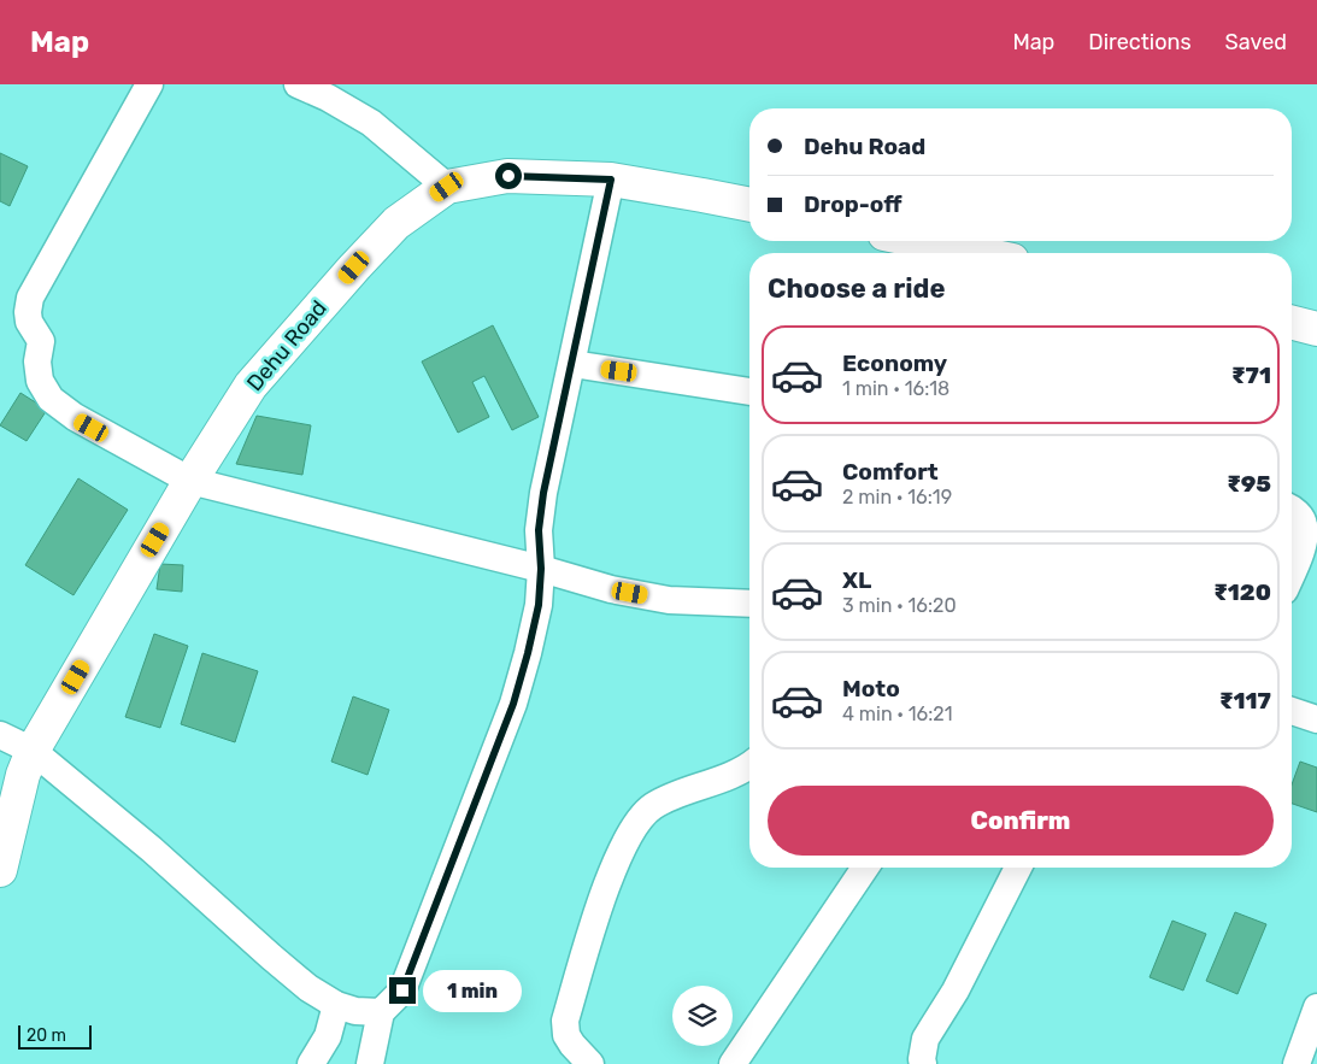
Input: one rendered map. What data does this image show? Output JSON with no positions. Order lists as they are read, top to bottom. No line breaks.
{"streets":{"main road":["Dehu Road"]},"scale_bar":"20 m","page":{"header":"Map","nav":["Map","Directions","Saved"],"banner":["Dehu Road","Drop-off"],"heading":"Choose a ride","list":[{"name":"Economy","note":"1 min · 16:18","value":"₹71"},{"name":"Comfort","note":"2 min · 16:19","value":"₹95"},{"name":"XL","note":"3 min · 16:20","value":"₹120"},{"name":"Moto","note":"4 min · 16:21","value":"₹117"}],"buttons":"Confirm","bubble":"1 min","scale":"20 m"}}
